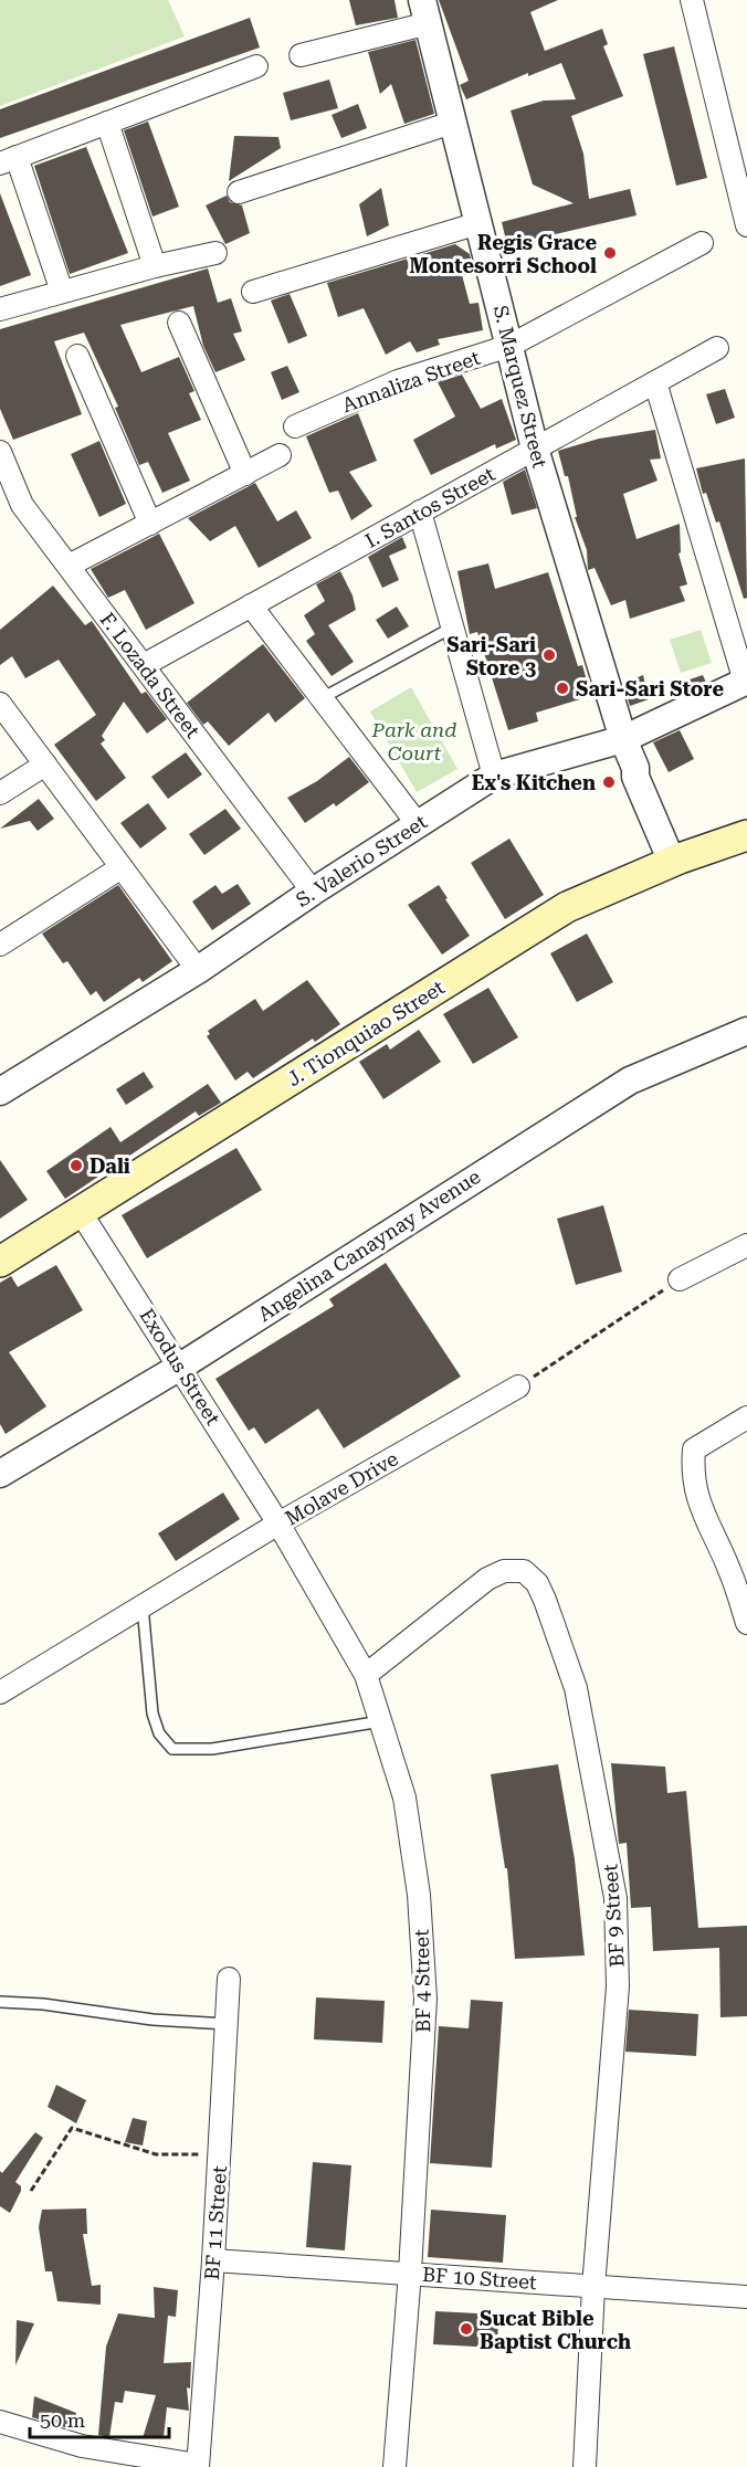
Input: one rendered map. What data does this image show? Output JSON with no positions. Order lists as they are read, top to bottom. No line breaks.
{"streets":{"main road":["J. Tionquiao Street"],"street":["Annaliza Street","S. Marquez Street","I. Santos Street","F. Lozada Street","S. Valerio Street","Angelina Canaynay Avenue","Exodus Street","Molave Drive","BF 9 Street","BF 4 Street","BF 11 Street","BF 10 Street"]},"crossings":[["Annaliza Street","S. Marquez Street"],["S. Marquez Street","I. Santos Street"],["S. Marquez Street","S. Valerio Street"],["S. Marquez Street","J. Tionquiao Street"],["I. Santos Street","F. Lozada Street"],["F. Lozada Street","S. Valerio Street"],["J. Tionquiao Street","Exodus Street"],["Angelina Canaynay Avenue","Exodus Street"],["Exodus Street","Molave Drive"],["Exodus Street","BF 4 Street"],["Molave Drive","BF 4 Street"],["BF 9 Street","BF 4 Street"],["BF 9 Street","BF 10 Street"],["BF 4 Street","BF 10 Street"],["BF 11 Street","BF 10 Street"]],"parks":["Park and Court"],"places":["Regis Grace Montesorri School","Sari-Sari Store 3","Sari-Sari Store","Ex's Kitchen","Dali","Sucat Bible Baptist Church"],"scale_bar":"50 m"}
